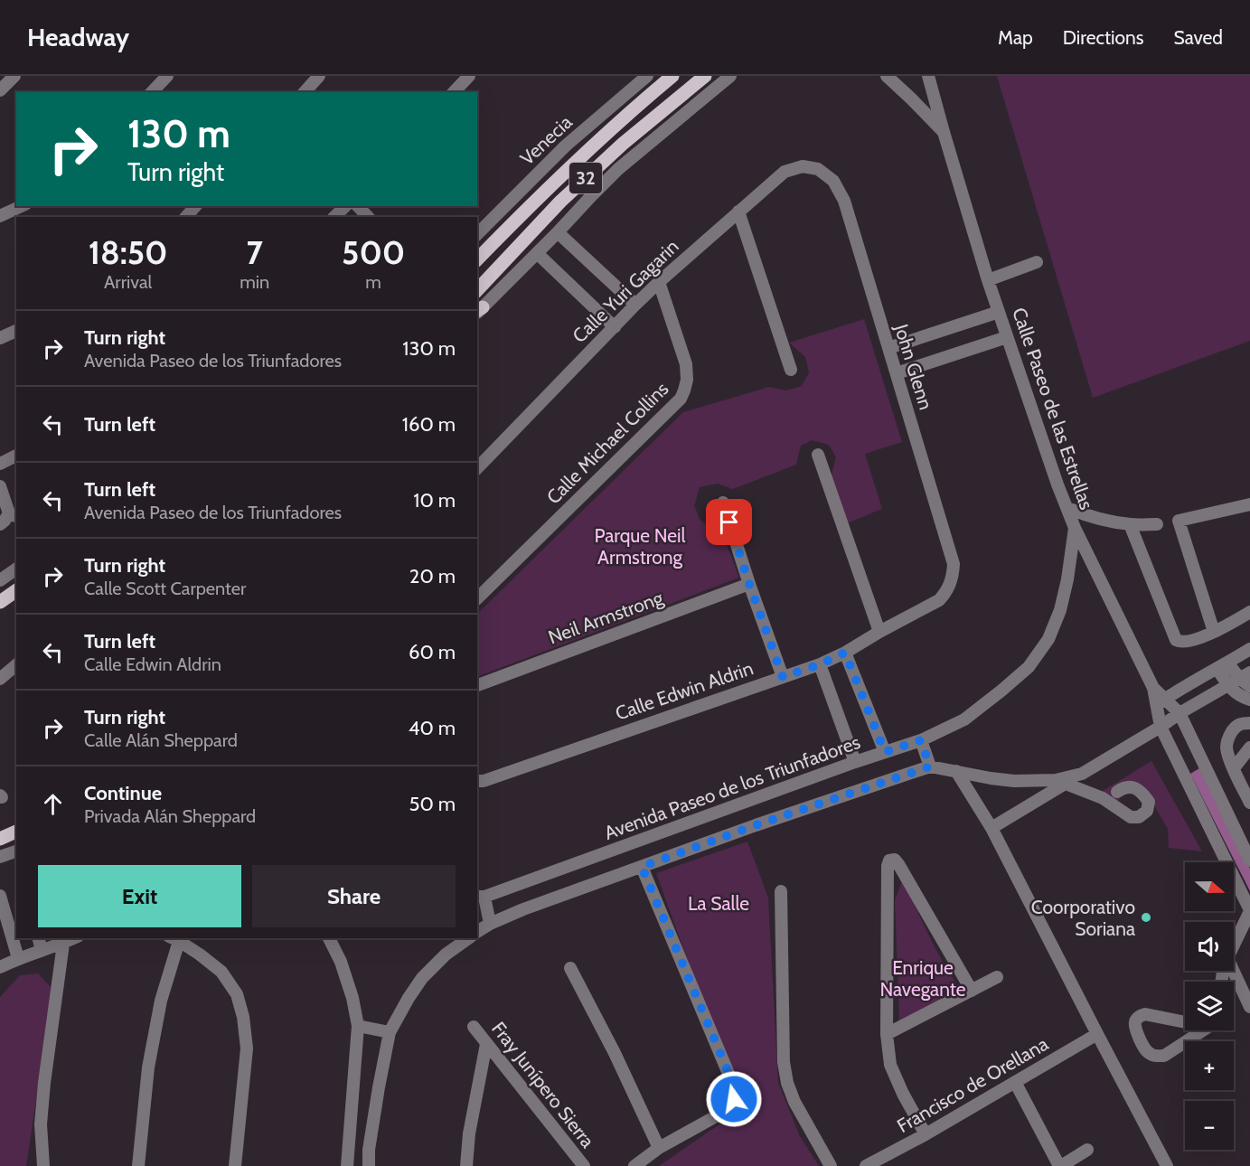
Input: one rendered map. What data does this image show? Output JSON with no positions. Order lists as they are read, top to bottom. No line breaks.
{"streets":{"main road":["32"],"street":["Venecia","Calle Yuri Gagarin","John Glenn","Calle Paseo de las Estrellas","Calle Michael Collins","Neil Armstrong","Calle Edwin Aldrin","Avenida Paseo de los Triunfadores","Fray Junípero Sierra","Francisco de Orellana"]},"crossings":[["Calle Yuri Gagarin","John Glenn"],["Calle Yuri Gagarin","Calle Michael Collins"],["John Glenn","Calle Edwin Aldrin"],["Calle Paseo de las Estrellas","Avenida Paseo de los Triunfadores"]],"parks":["Parque Neil Armstrong","La Salle","Enrique Navegante"],"places":["Coorporativo Soriana"],"north":"right","page":{"header":"Headway","nav":["Map","Directions","Saved"],"turn":["130 m","Turn right"],"eta":["18:50","Arrival","7","min","500","m"],"list":[{"name":"Turn right","note":"Avenida Paseo de los Triunfadores","value":"130 m"},{"name":"Turn left","value":"160 m"},{"name":"Turn left","note":"Avenida Paseo de los Triunfadores","value":"10 m"},{"name":"Turn right","note":"Calle Scott Carpenter","value":"20 m"},{"name":"Turn left","note":"Calle Edwin Aldrin","value":"60 m"},{"name":"Turn right","note":"Calle Alán Sheppard","value":"40 m"},{"name":"Continue","note":"Privada Alán Sheppard","value":"50 m"}],"buttons":["Exit","Share"],"map_buttons":["+","−"]}}
